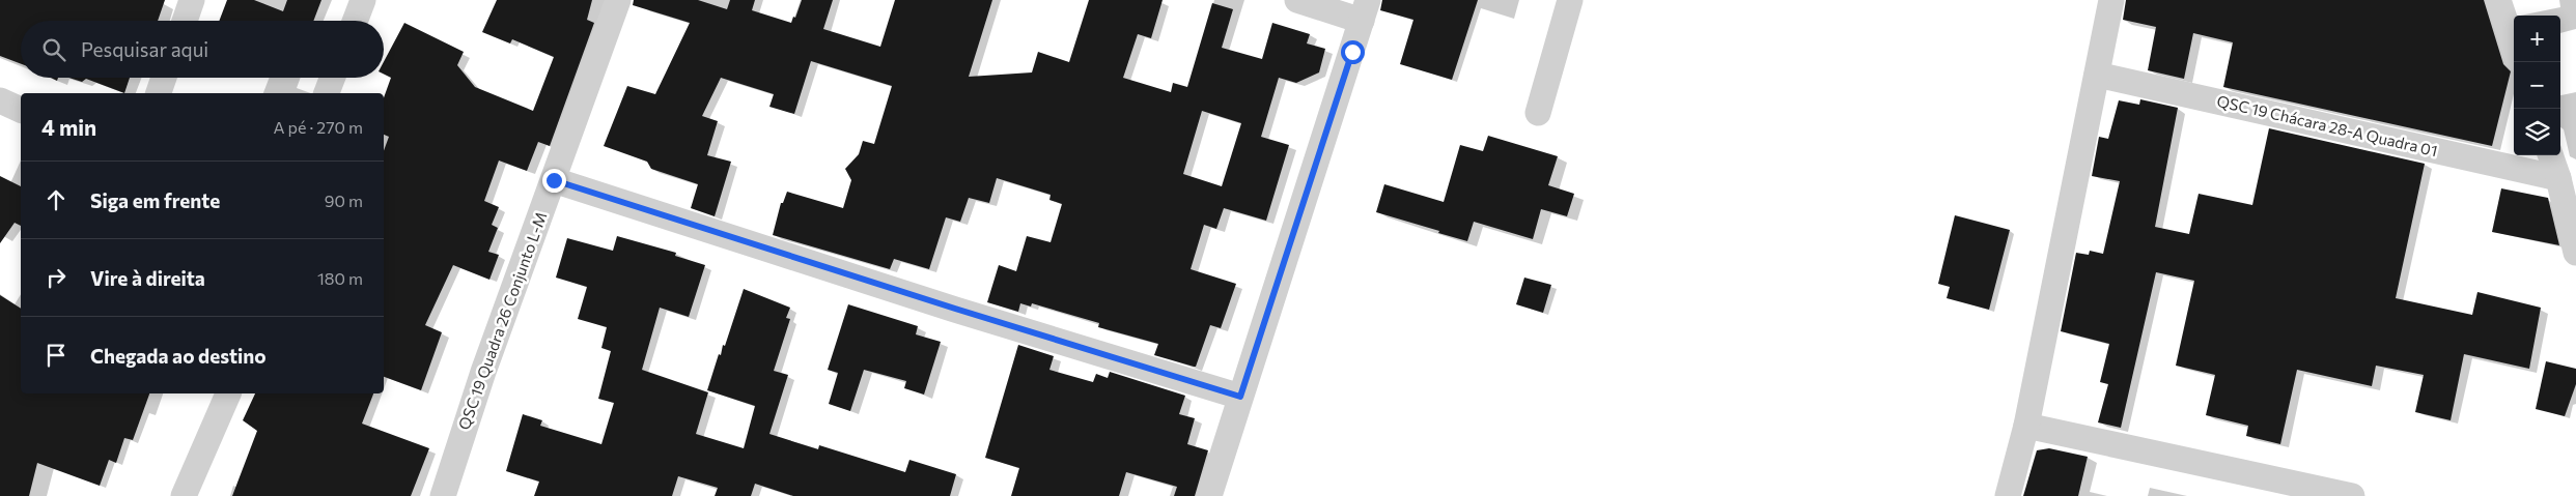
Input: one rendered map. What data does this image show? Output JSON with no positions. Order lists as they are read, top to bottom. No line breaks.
{"streets":{"street":["QSC 19 Chácara 28-A Quadra 01","QSC 19 Quadra 26 Conjunto L-M"]},"page":{"map_buttons":["+","−"],"search":"Pesquisar aqui","heading":["4 min","A pé · 270 m"],"list":[["Siga em frente","90 m"],["Vire à direita","180 m"],"Chegada ao destino"]}}
